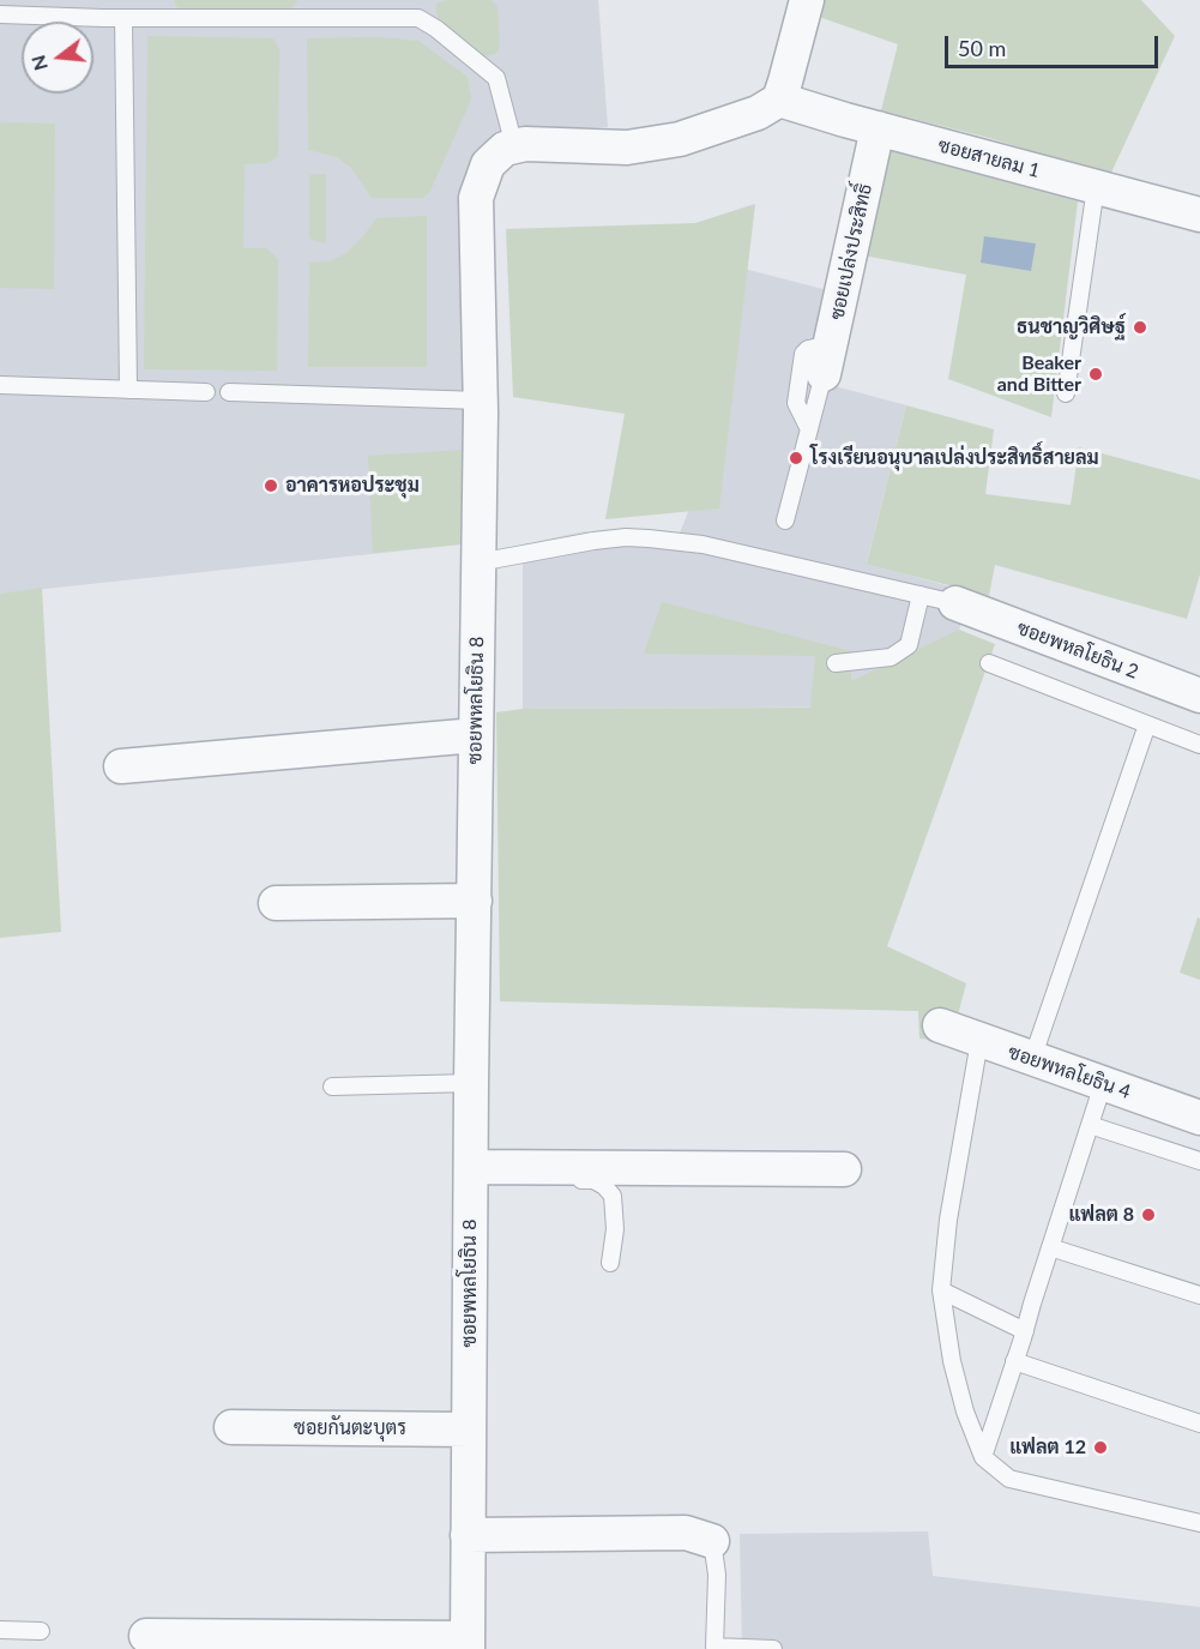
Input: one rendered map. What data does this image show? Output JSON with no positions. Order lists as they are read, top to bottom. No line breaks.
{"streets":{"street":["ซอยสายลม 1","ซอยเปล่งประสิทธิ์","ซอยพหลโยธิน 2","ซอยพหลโยธิน 8","ซอยพหลโยธิน 4","ซอยกันตะบุตร"]},"crossings":[["ซอยสายลม 1","ซอยเปล่งประสิทธิ์"],["ซอยพหลโยธิน 8","ซอยกันตะบุตร"]],"places":["ธนชาญวิศิษฐ์","Beaker and Bitter","โรงเรียนอนุบาลเปล่งประสิทธิ์สายลม","อาคารหอประชุม","แฟลต 8","แฟลต 12"],"scale_bar":"50 m","north":"left"}
